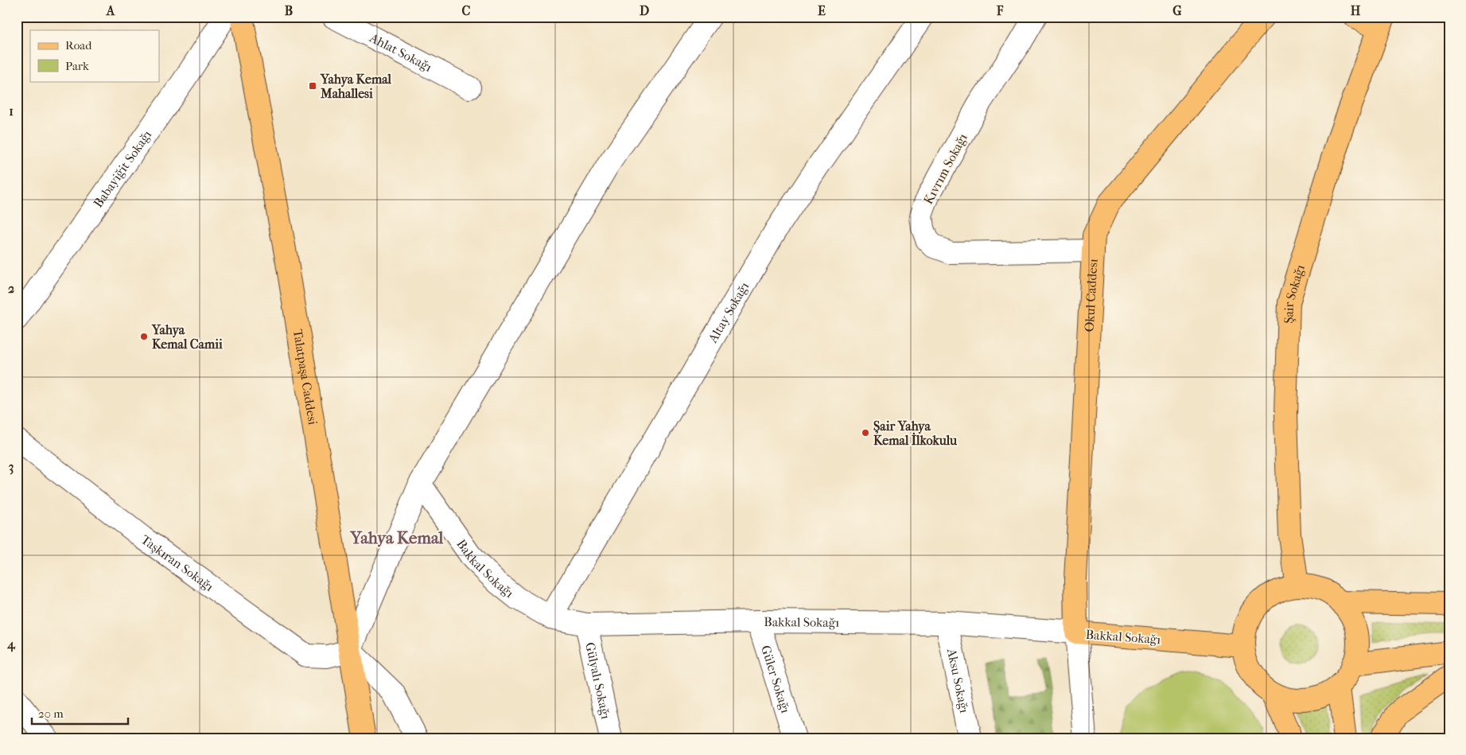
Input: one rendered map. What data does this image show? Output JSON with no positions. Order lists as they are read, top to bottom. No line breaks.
{"streets":{"main road":["Okul Caddesı","Şair Sokağı","Talatpaşa Caddesi","Bakkal Sokağı"],"street":["Ahlat Sokağı","Babayiğit Sokağı","Kıvrım Sokağı","Altay Sokağı","Taşkıran Sokağı","Güler Sokağı","Aksu Sokağı","Gülyalı Sokağı"]},"crossings":[["Kıvrım Sokağı","Okul Caddesı"],["Okul Caddesı","Bakkal Sokağı"],["Şair Sokağı","Bakkal Sokağı"],["Altay Sokağı","Bakkal Sokağı"],["Talatpaşa Caddesi","Taşkıran Sokağı"],["Bakkal Sokağı","Güler Sokağı"],["Bakkal Sokağı","Aksu Sokağı"],["Bakkal Sokağı","Gülyalı Sokağı"]],"districts":["Yahya Kemal"],"places":{"transit":["Yahya Kemal Mahallesi"],"other":["Yahya Kemal Camii","Şair Yahya Kemal İlkokulu"]},"legend":["Road","Park"],"scale_bar":"20 m","grid":{"columns":["A","B","C","D","E","F","G","H"],"rows":["1","2","3","4"]}}
